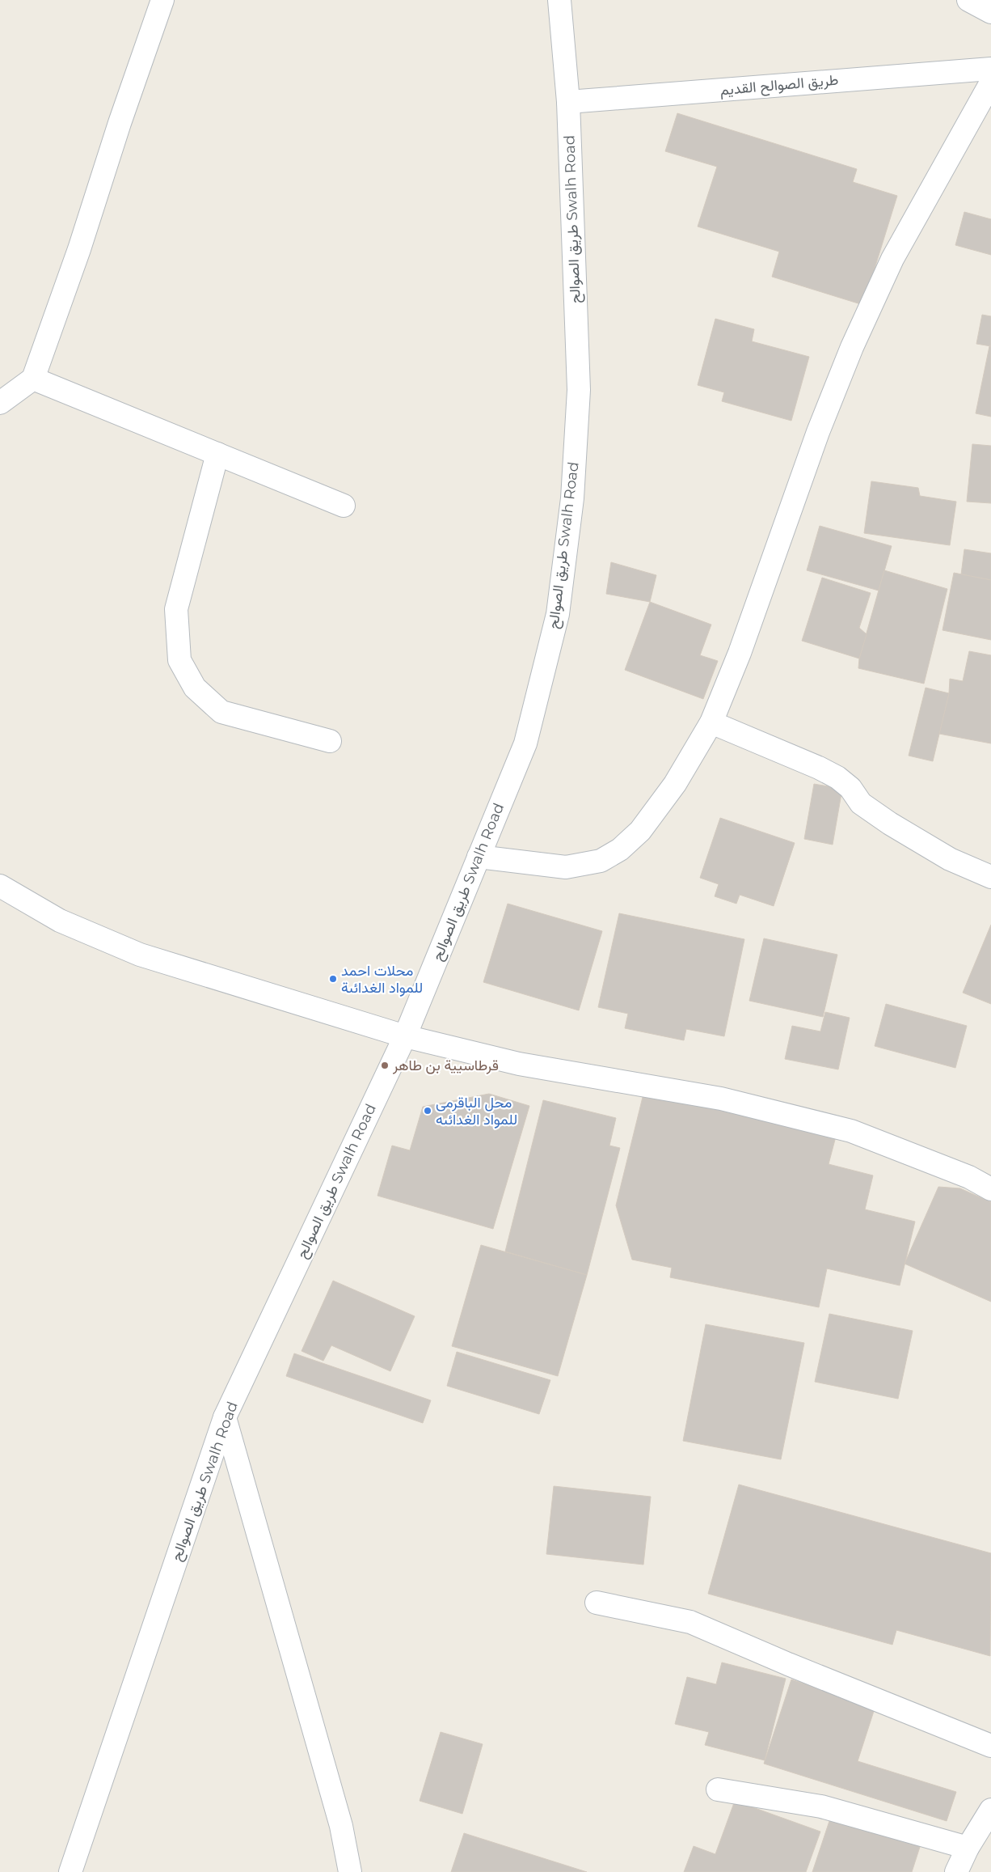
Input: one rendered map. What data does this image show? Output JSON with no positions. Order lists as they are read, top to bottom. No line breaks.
{"streets":{"street":["طريق الصوالح القديم","طريق الصوالح Swalh Road"]},"crossings":[["طريق الصوالح القديم","طريق الصوالح Swalh Road"]],"places":["محلات احمد للمواد الغدائىة","قرطاسيية بن طاهر","محل الباقرمى للمواد الغدائىه"]}
